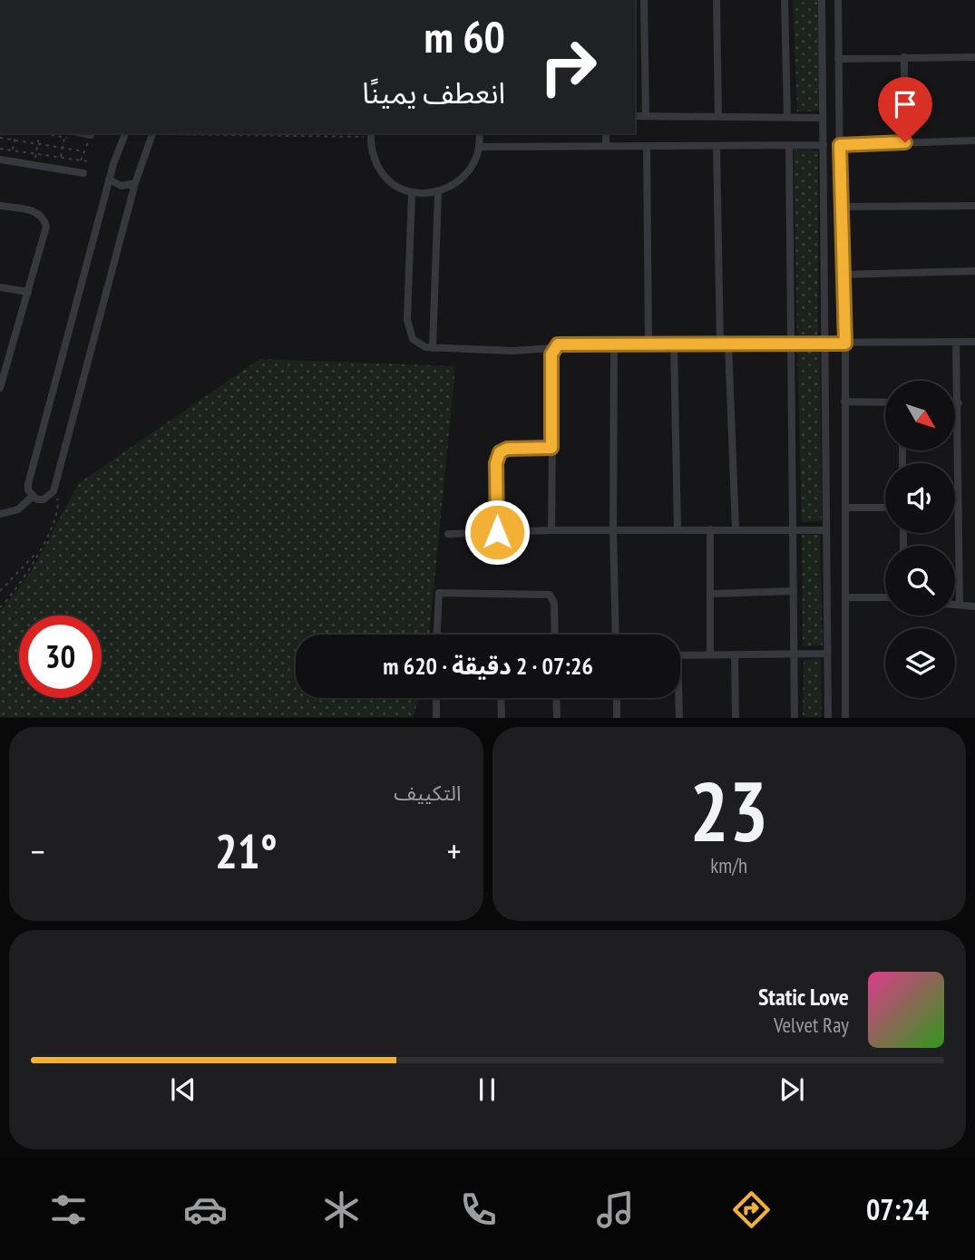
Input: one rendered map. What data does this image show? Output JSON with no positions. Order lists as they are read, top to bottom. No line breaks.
{"north":"bottom right","page":{"turn":["60 m","انعطف يمينًا"],"limit":"30","trip":"07:26 · 2 دقيقة · 620 m","tile":[["23","km/h"],"التكييف"],"heat":["−","21°","+"],"song":["Static Love","Velvet Ray"],"tabs":"07:24"}}
